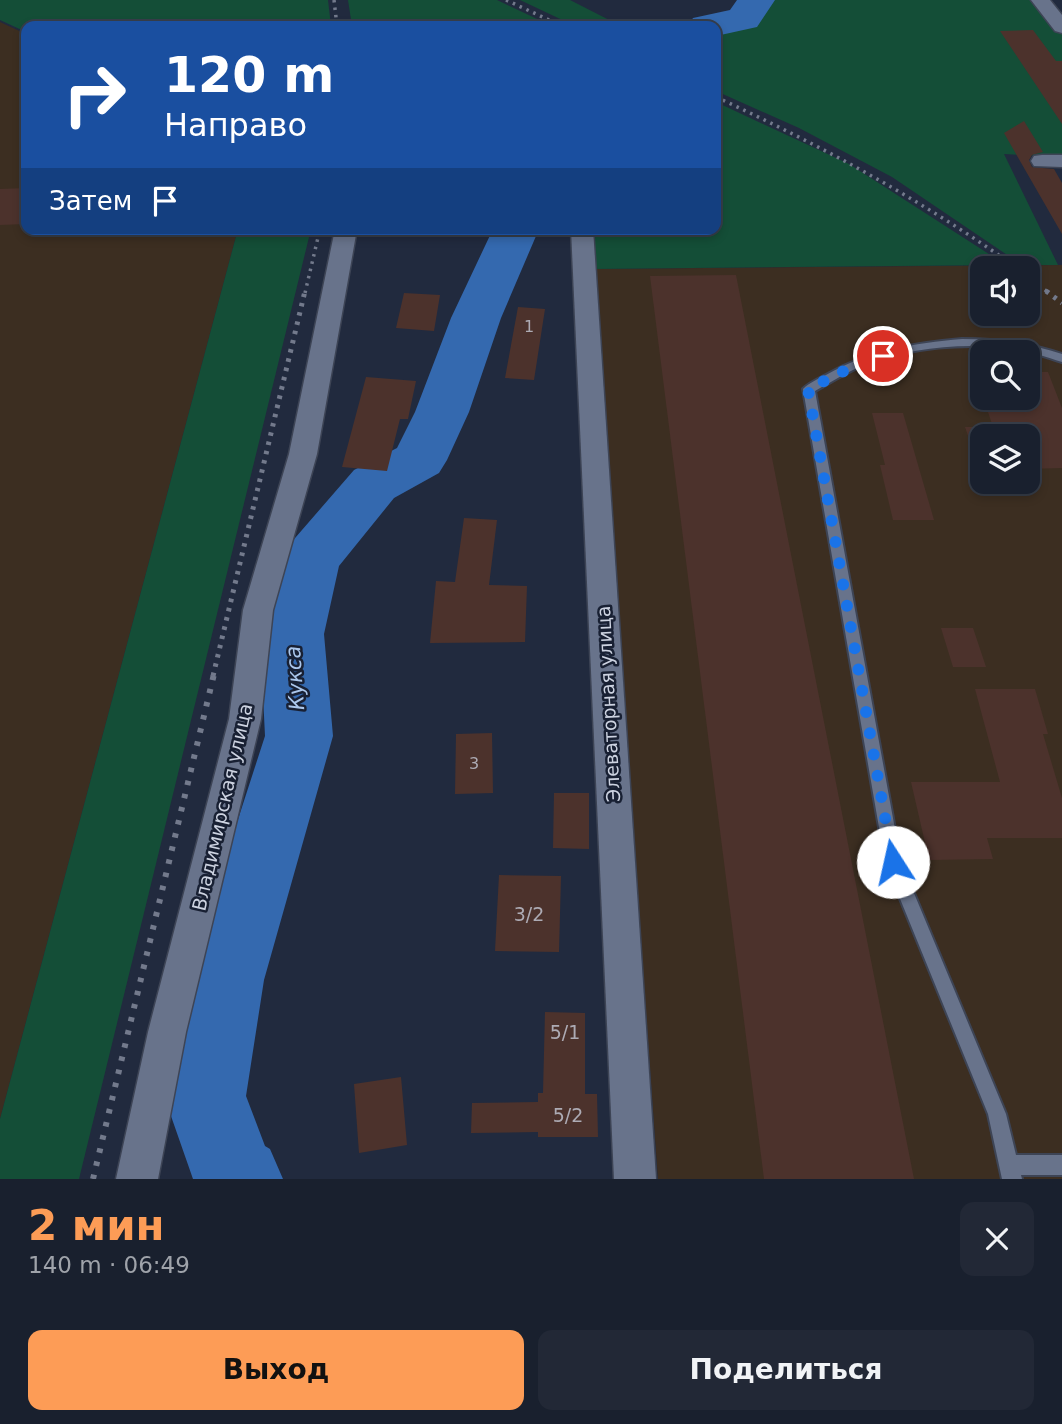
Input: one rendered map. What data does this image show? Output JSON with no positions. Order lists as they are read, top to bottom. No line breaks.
{"streets":{"street":["Элеваторная улица","Владимирская улица"]},"water":["Кукса"],"house_numbers":["1","3","3/2","5/1","5/2"],"page":{"turn":["120 m","Направо"],"then":"Затем","heading":["2 мин","140 m · 06:49"],"buttons":["Выход","Поделиться"]}}
